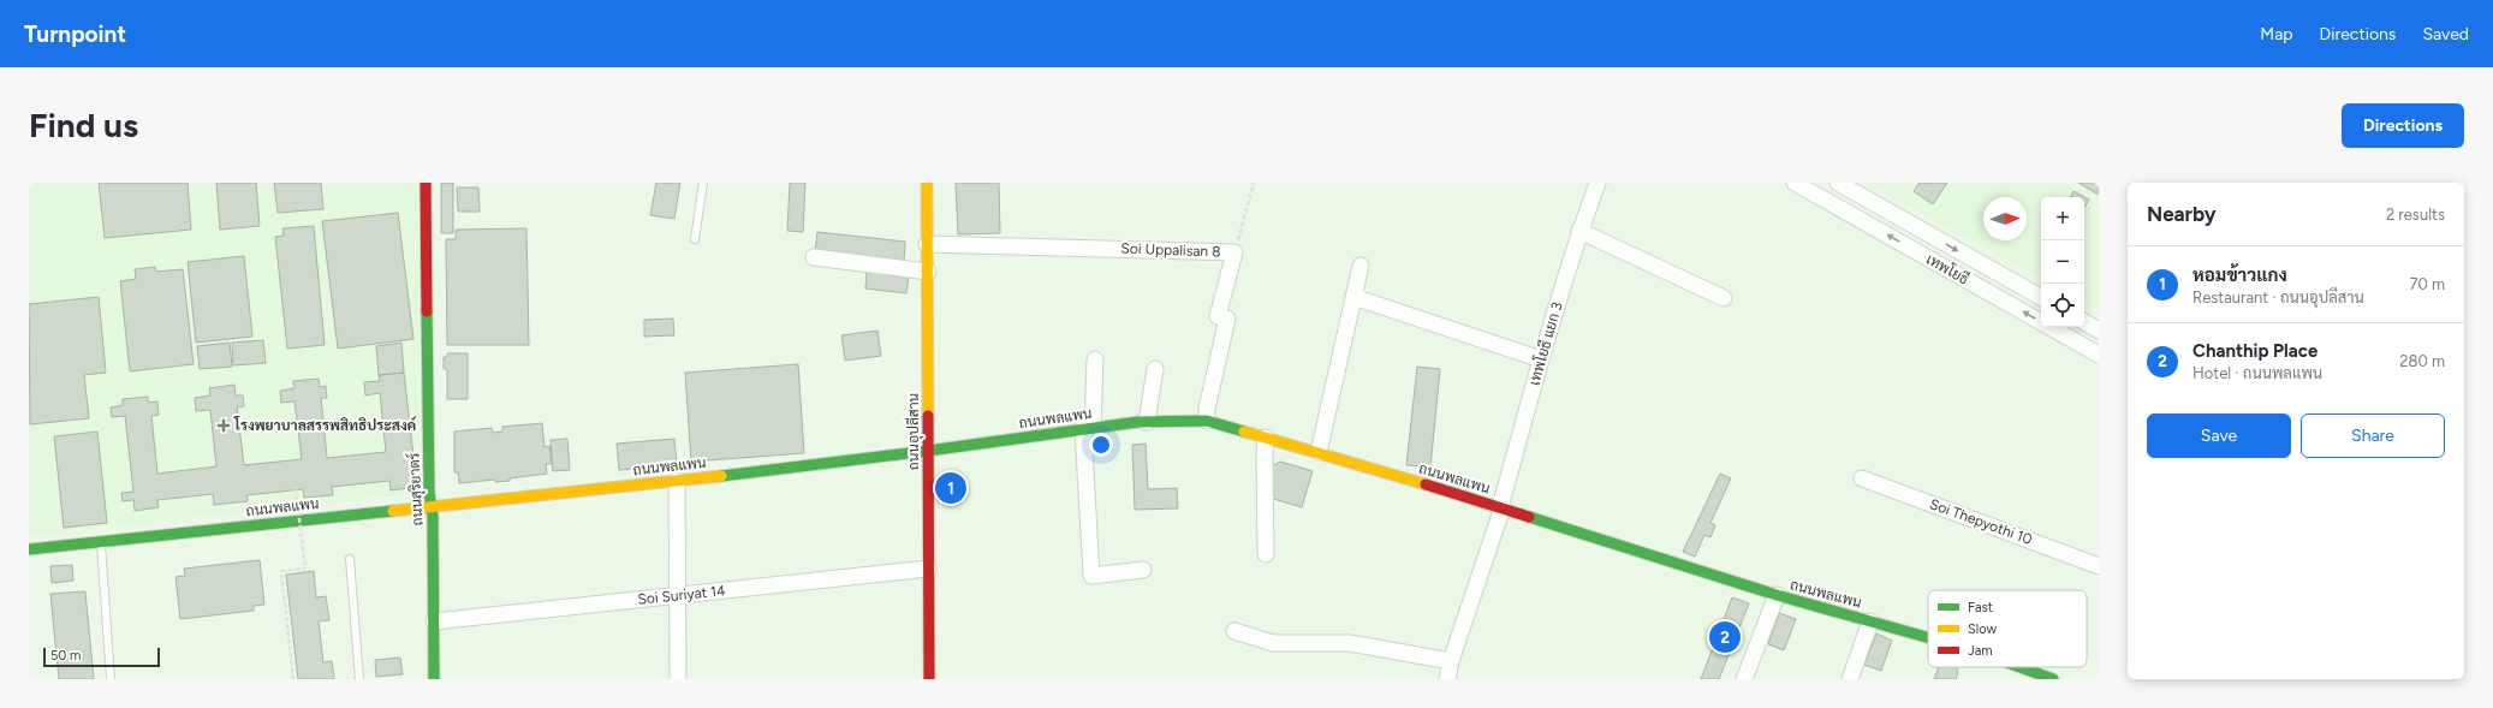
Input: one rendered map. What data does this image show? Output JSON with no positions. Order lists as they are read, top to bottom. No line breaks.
{"streets":{"street":["Soi Uppalisan 8","เทพโยธี","เทพโยธี แยก 3","ถนนพลแพน","ถนนอุปลีสาน","ถนนสุริยาตร์","Soi Thepyothi 10","Soi Suriyat 14"]},"crossings":[["Soi Uppalisan 8","ถนนพลแพน"],["Soi Uppalisan 8","ถนนอุปลีสาน"],["เทพโยธี แยก 3","ถนนพลแพน"],["ถนนพลแพน","ถนนอุปลีสาน"],["ถนนพลแพน","ถนนสุริยาตร์"],["ถนนอุปลีสาน","Soi Suriyat 14"],["ถนนสุริยาตร์","Soi Suriyat 14"]],"places":{"health":["โรงพยาบาลสรรพสิทธิประสงค์"]},"legend":["Fast","Slow","Jam"],"scale_bar":"50 m","north":"right","page":{"header":"Turnpoint","nav":["Map","Directions","Saved"],"buttons":["Directions",["Save","Share"]],"title":"Find us","heading":["Nearby","2 results"],"map_buttons":["+","−"],"list":[{"mark":"1","name":"หอมข้าวแกง","note":"Restaurant · ถนนอุปลีสาน","value":"70 m"},{"mark":"2","name":"Chanthip Place","note":"Hotel · ถนนพลแพน","value":"280 m"}],"pins":["1","2"],"scale":"50 m"}}
